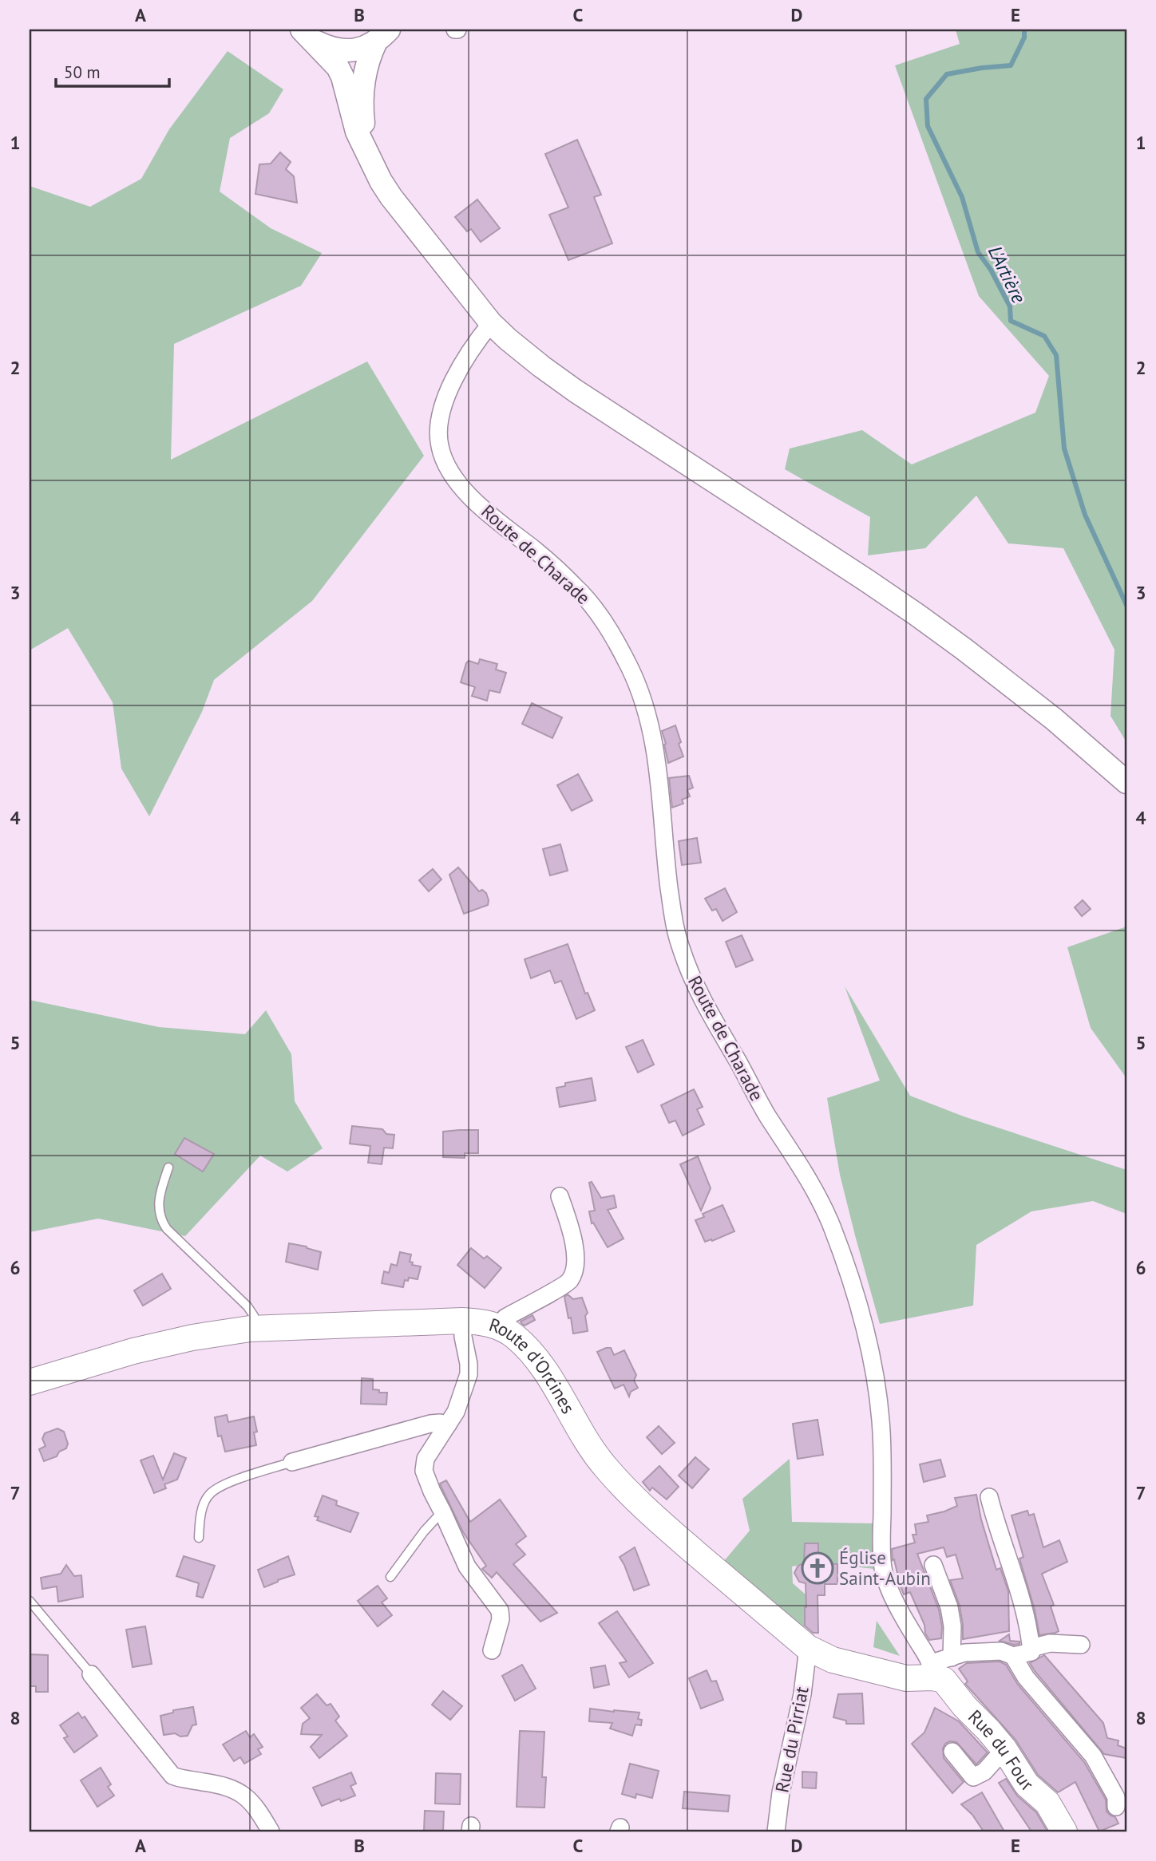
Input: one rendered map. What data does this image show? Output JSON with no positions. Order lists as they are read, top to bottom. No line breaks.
{"streets":{"main road":["Route d'Orcines","Rue du Four"],"street":["Route de Charade","Rue du Pirriat"]},"crossings":[["Route de Charade","Route d'Orcines"],["Route de Charade","Rue du Four"],["Route d'Orcines","Rue du Pirriat"],["Route d'Orcines","Rue du Four"]],"water":["L'Artière"],"places":{"church":["Église Saint-Aubin"]},"scale_bar":"50 m","grid":{"columns":["A","B","C","D","E"],"rows":["1","2","3","4","5","6","7","8"]}}
